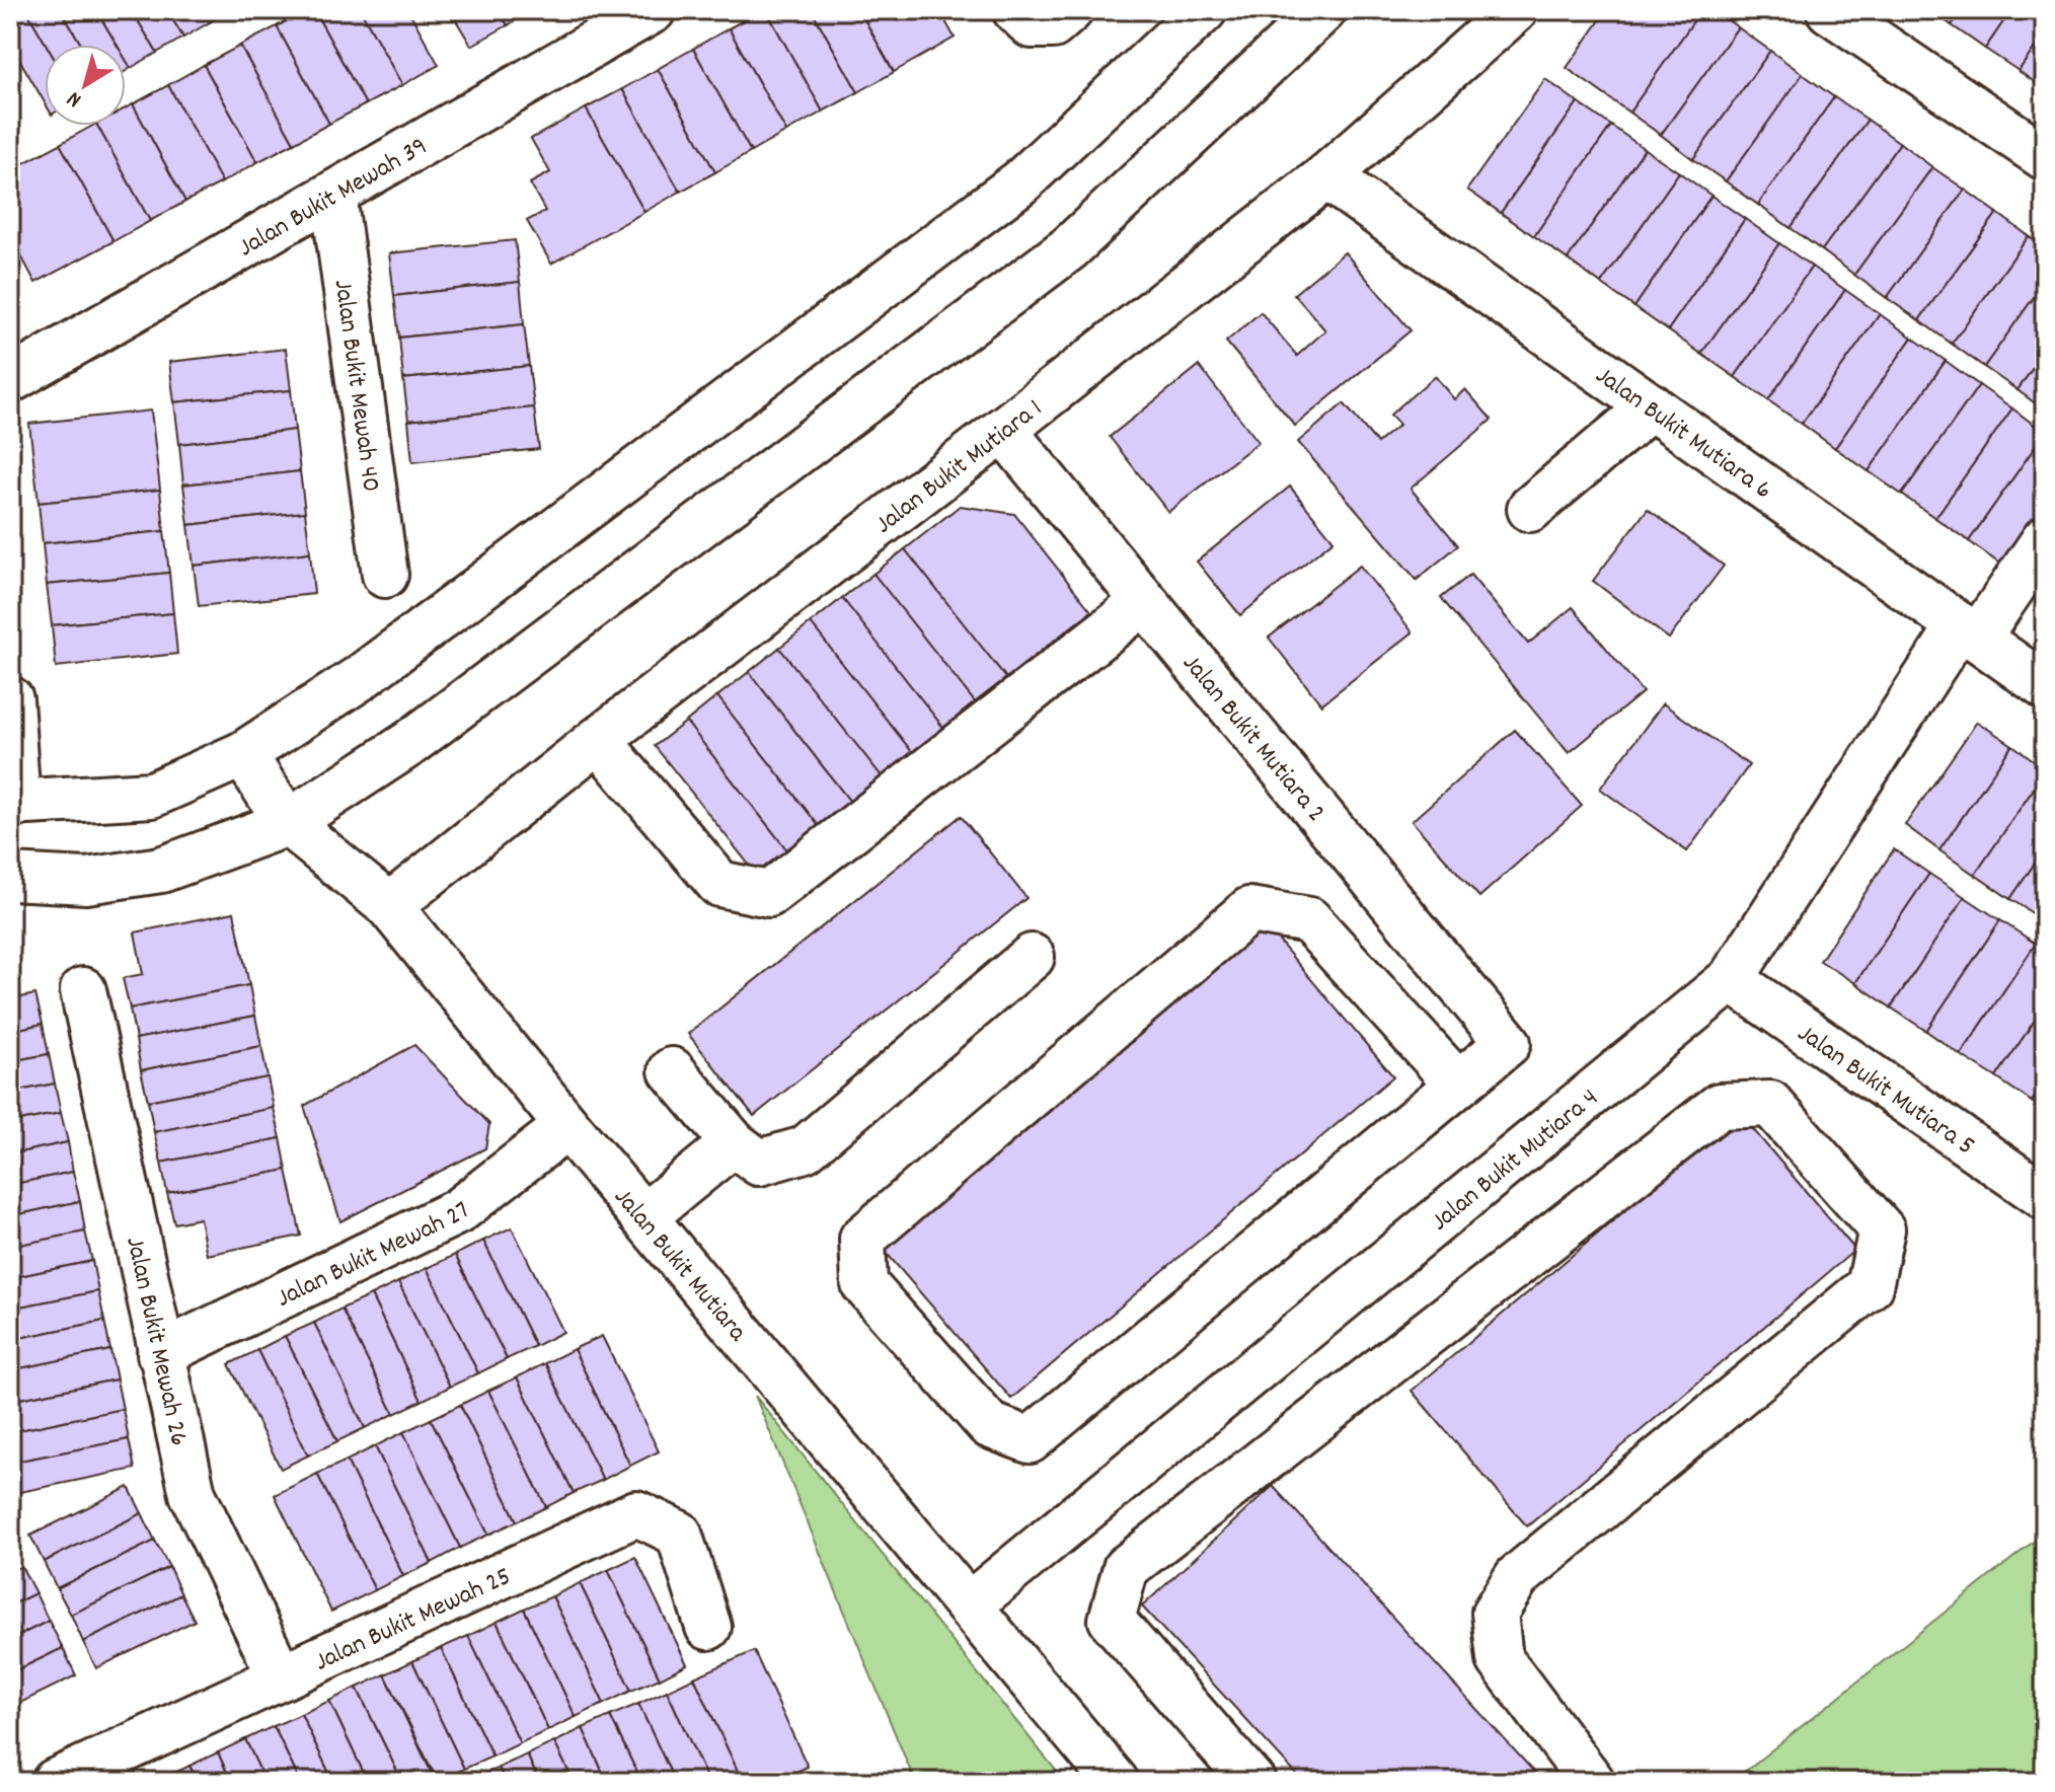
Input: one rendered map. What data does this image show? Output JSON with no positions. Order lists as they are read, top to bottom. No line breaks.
{"streets":{"street":["Jalan Bukit Mewah 39","Jalan Bukit Mewah 40","Jalan Bukit Mutiara 6","Jalan Bukit Mutiara 1","Jalan Bukit Mutiara 2","Jalan Bukit Mutiara 5","Jalan Bukit Mutiara 4","Jalan Bukit Mewah 27","Jalan Bukit Mutiara","Jalan Bukit Mewah 26","Jalan Bukit Mewah 25"]},"crossings":[["Jalan Bukit Mewah 39","Jalan Bukit Mewah 40"],["Jalan Bukit Mutiara 6","Jalan Bukit Mutiara 1"],["Jalan Bukit Mutiara 6","Jalan Bukit Mutiara 4"],["Jalan Bukit Mutiara 1","Jalan Bukit Mutiara 2"],["Jalan Bukit Mutiara 1","Jalan Bukit Mutiara"],["Jalan Bukit Mutiara 5","Jalan Bukit Mutiara 4"],["Jalan Bukit Mutiara 4","Jalan Bukit Mutiara"],["Jalan Bukit Mewah 27","Jalan Bukit Mutiara"],["Jalan Bukit Mewah 27","Jalan Bukit Mewah 26"],["Jalan Bukit Mewah 26","Jalan Bukit Mewah 25"]],"north":"bottom left"}
